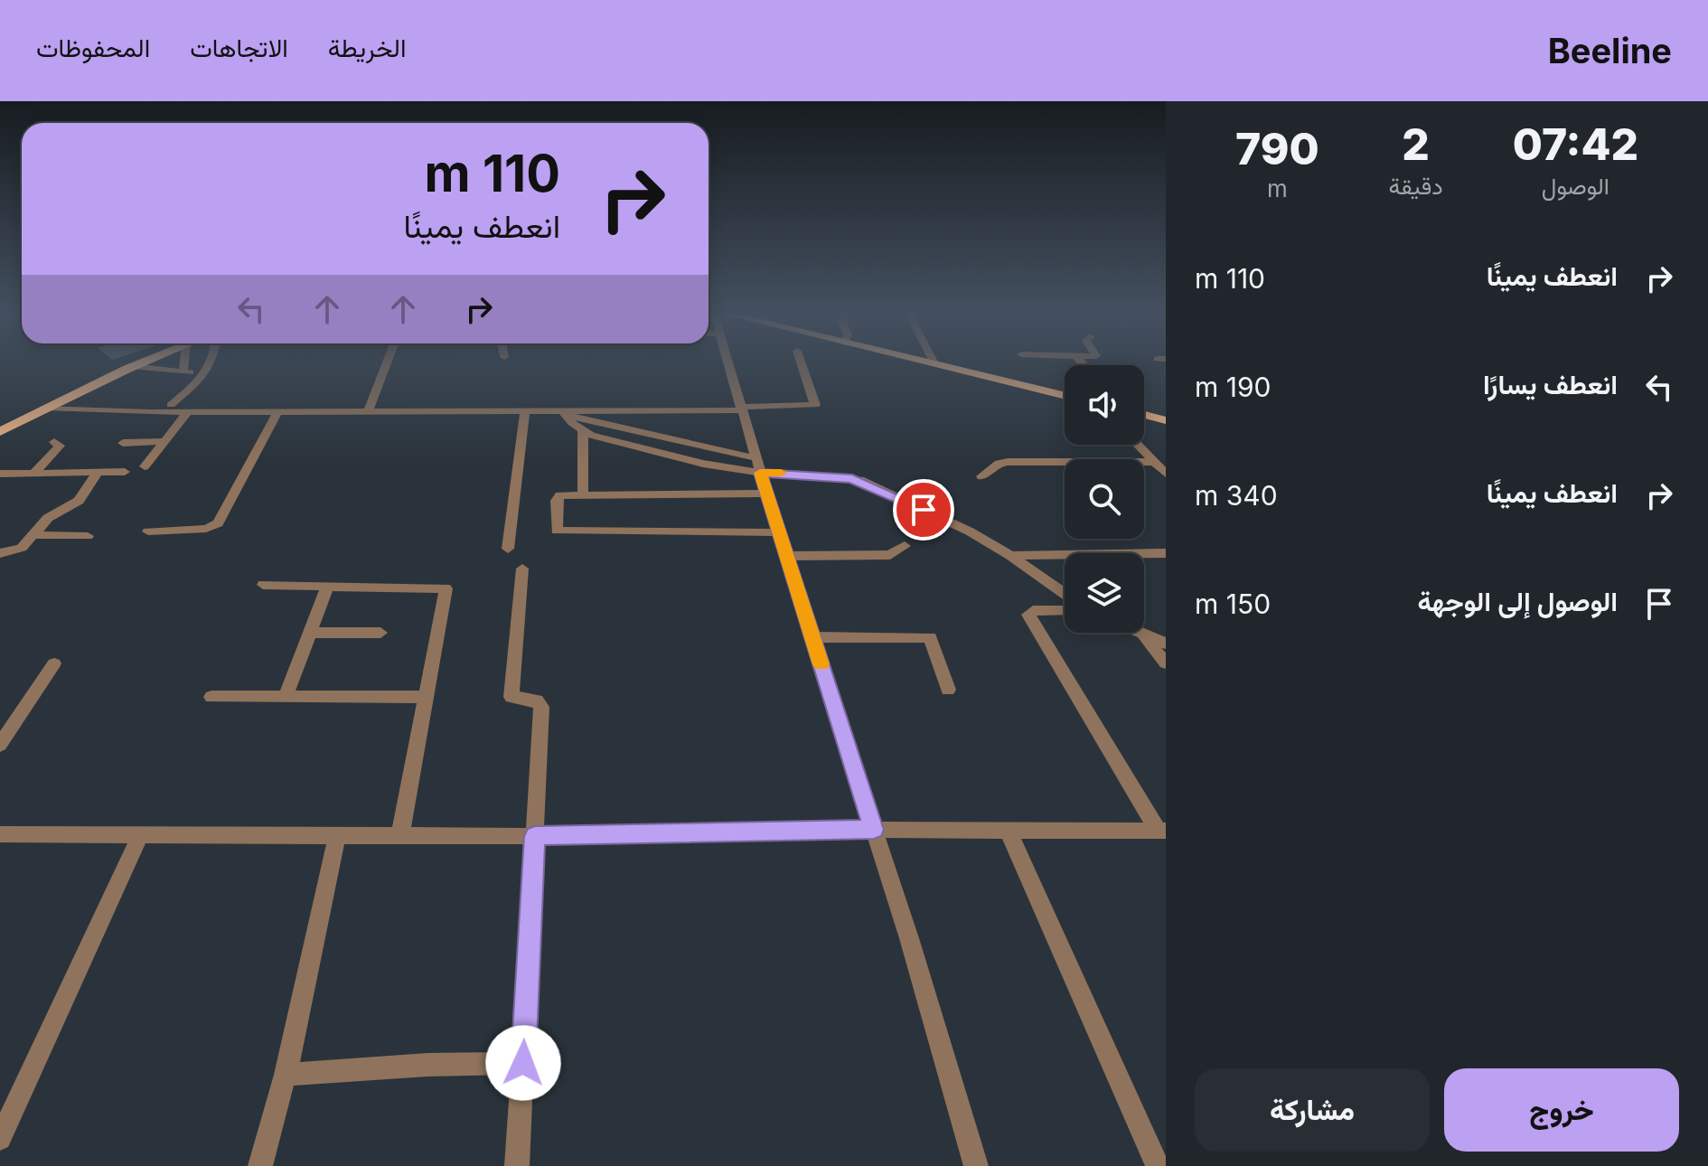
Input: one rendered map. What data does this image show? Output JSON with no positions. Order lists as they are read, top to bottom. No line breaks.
{"page":{"header":"Beeline","nav":["الخريطة","الاتجاهات","المحفوظات"],"eta":["07:42","الوصول","2","دقيقة","790","m"],"turn":["110 m","انعطف يمينًا"],"list":[{"name":"انعطف يمينًا","value":"110 m"},{"name":"انعطف يسارًا","value":"190 m"},{"name":"انعطف يمينًا","value":"340 m"},{"name":"الوصول إلى الوجهة","value":"150 m"}],"buttons":["خروج","مشاركة"]}}
